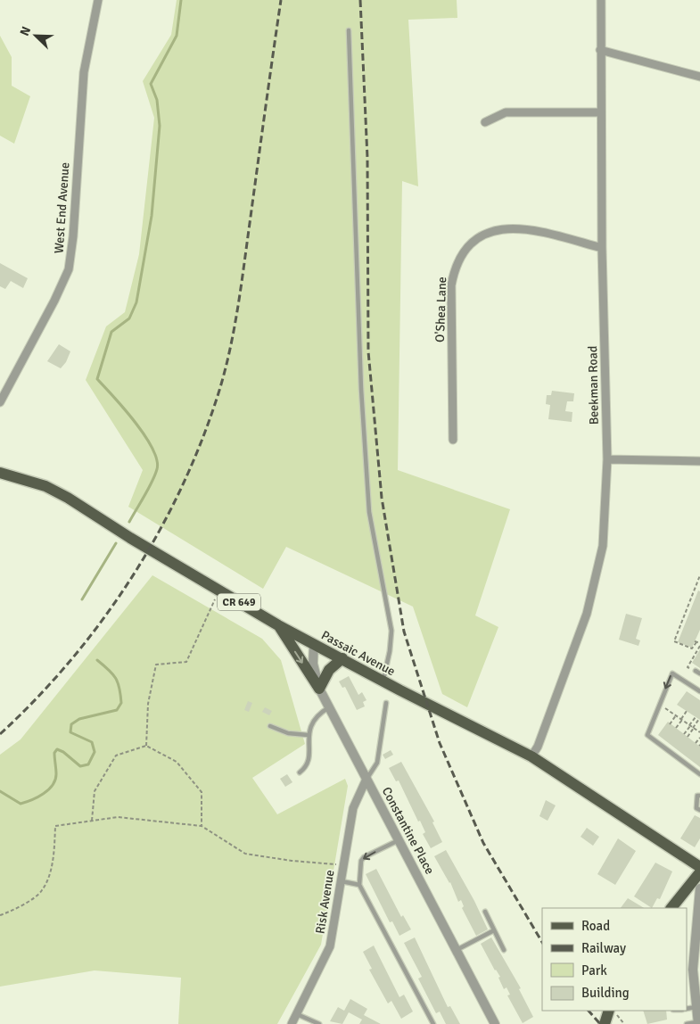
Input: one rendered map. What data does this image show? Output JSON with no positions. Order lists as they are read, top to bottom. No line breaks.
{"streets":{"main road":["CR 649","Passaic Avenue"],"street":["West End Avenue","O'Shea Lane","Beekman Road","Constantine Place","Risk Avenue"]},"crossings":[["O'Shea Lane","Beekman Road"],["Beekman Road","Passaic Avenue"],["Passaic Avenue","Constantine Place"],["Constantine Place","Risk Avenue"]],"legend":["Road","Railway","Park","Building"],"north":"top left"}
